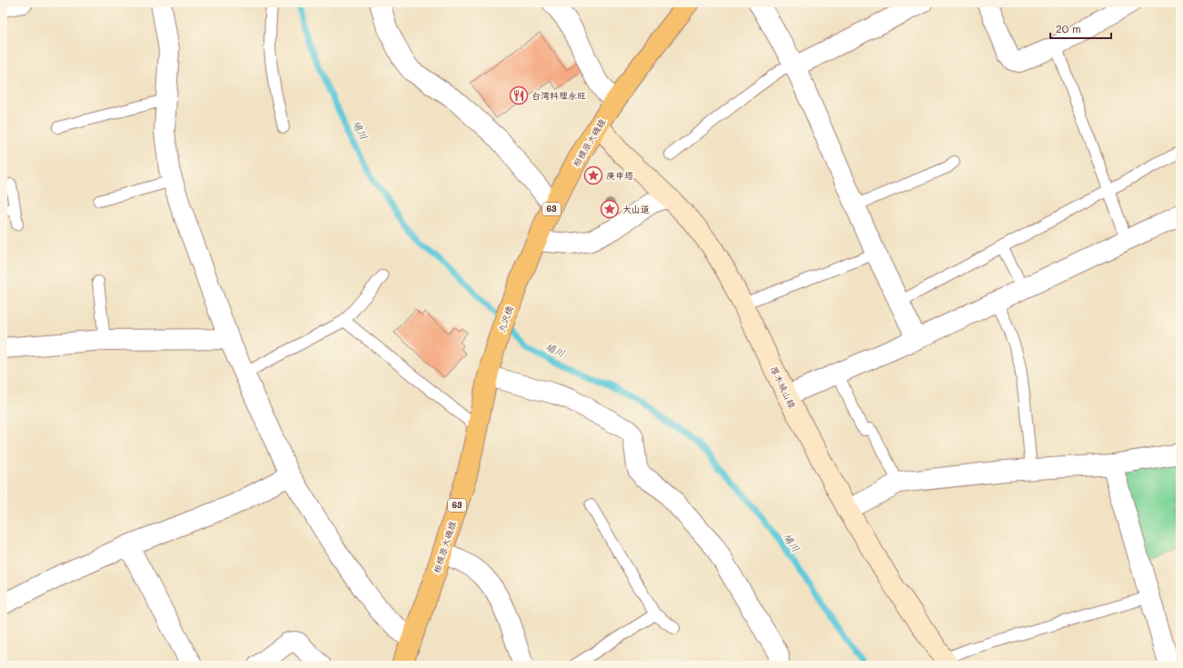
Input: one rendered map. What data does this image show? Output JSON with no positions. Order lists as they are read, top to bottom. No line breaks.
{"streets":{"main road":["相模原大磯線","63","九沢橋","厚木城山線"]},"crossings":[["相模原大磯線","九沢橋"],["相模原大磯線","厚木城山線"]],"water":["鳩川"],"places":{"restaurant":["台湾料理永旺"],"place":["庚申塔","大山道"]},"scale_bar":"20 m"}
